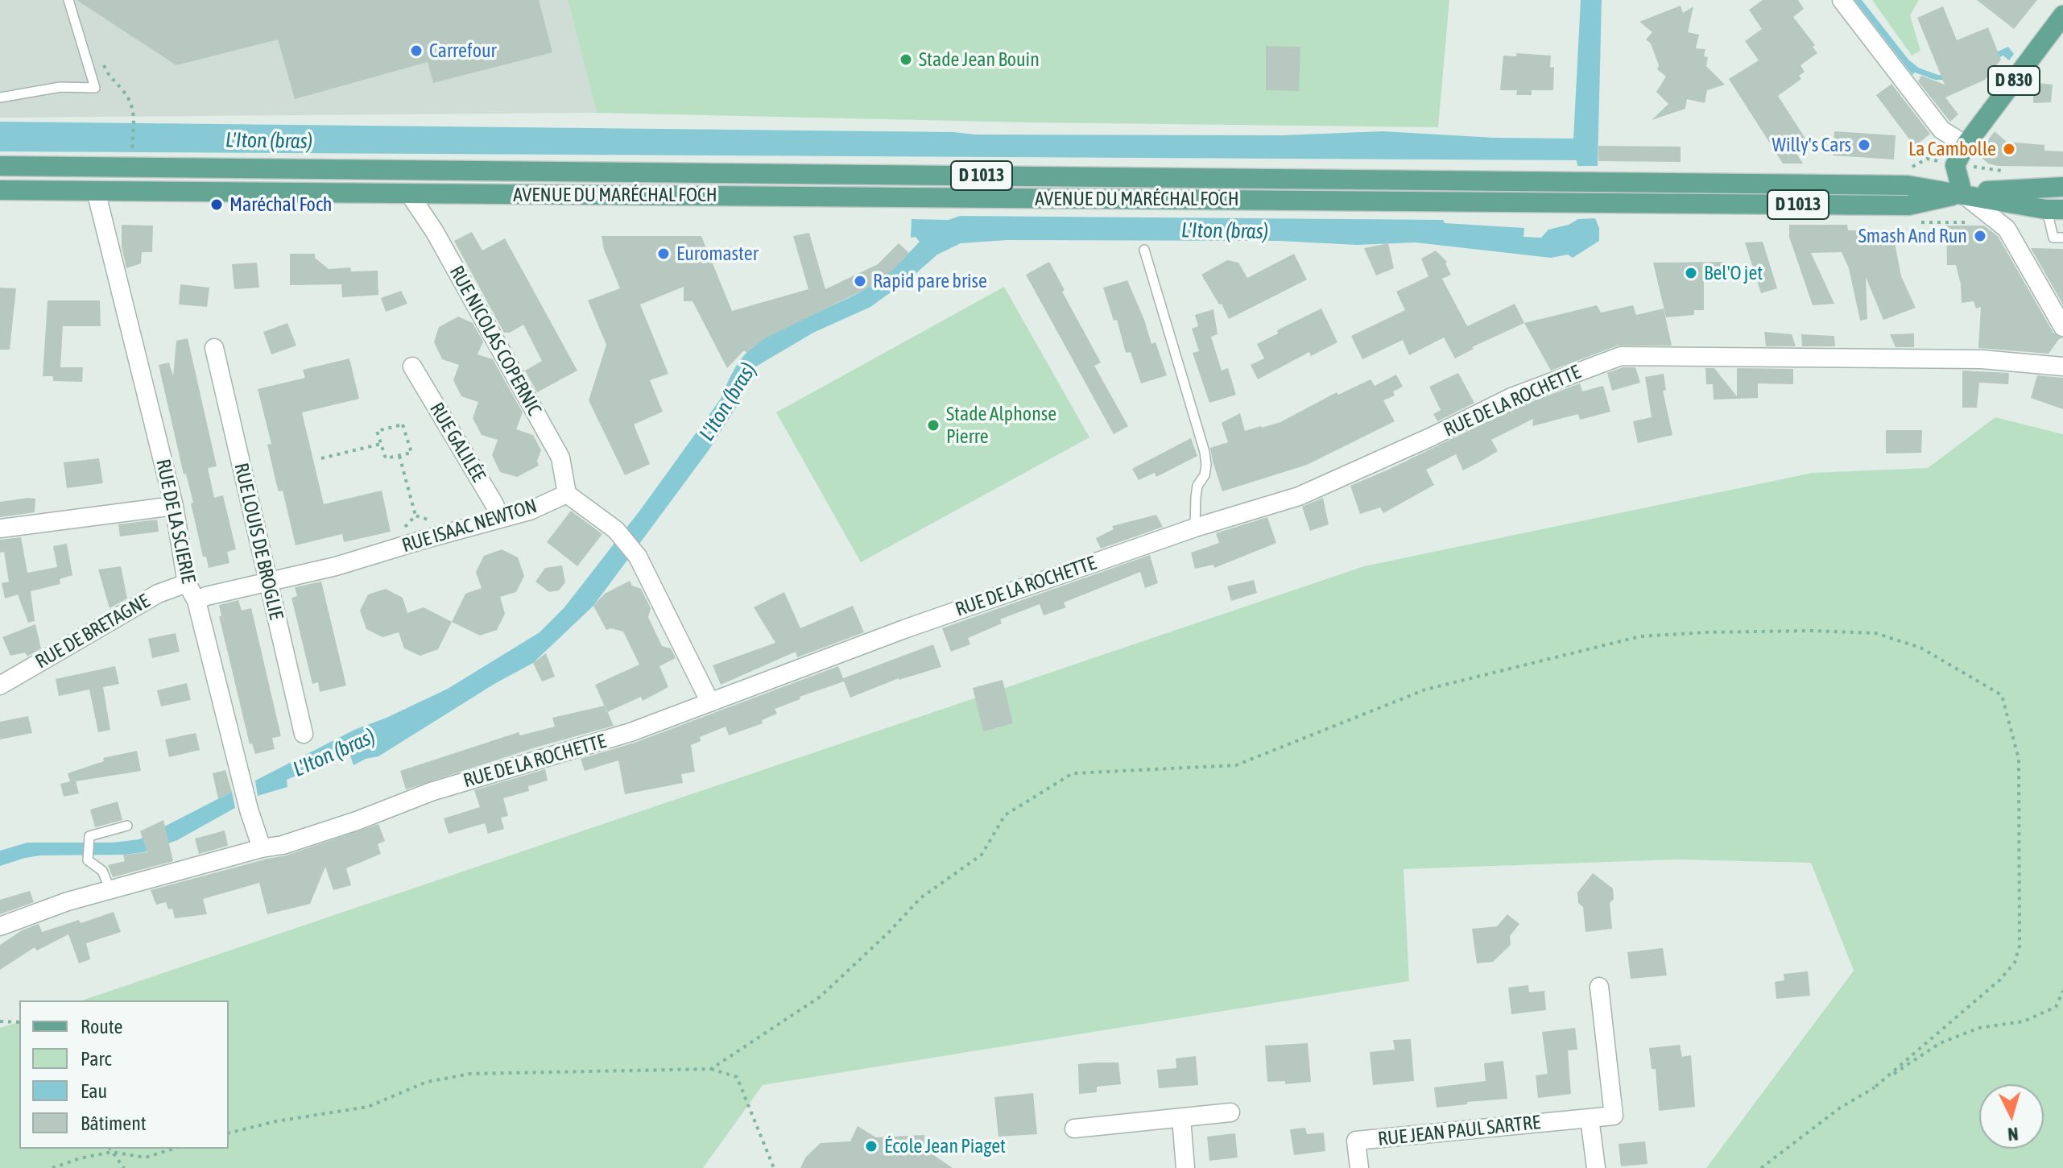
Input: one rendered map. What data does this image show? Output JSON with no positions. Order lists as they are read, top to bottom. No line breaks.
{"streets":{"main road":["D 830","D 1013","AVENUE DU MARÉCHAL FOCH"],"street":["RUE NICOLAS COPERNIC","RUE DE LA ROCHETTE","RUE GALILÉE","RUE DE LA SCIERIE","RUE ISAAC NEWTON","RUE LOUIS DE BROGLIE","RUE DE BRETAGNE","RUE JEAN PAUL SARTRE"]},"crossings":[["D 830","AVENUE DU MARÉCHAL FOCH"],["AVENUE DU MARÉCHAL FOCH","RUE NICOLAS COPERNIC"],["AVENUE DU MARÉCHAL FOCH","RUE DE LA SCIERIE"],["RUE NICOLAS COPERNIC","RUE ISAAC NEWTON"],["RUE DE LA ROCHETTE","RUE DE LA SCIERIE"],["RUE GALILÉE","RUE ISAAC NEWTON"],["RUE DE LA SCIERIE","RUE ISAAC NEWTON"],["RUE DE LA SCIERIE","RUE DE BRETAGNE"],["RUE ISAAC NEWTON","RUE LOUIS DE BROGLIE"]],"water":["L'Iton (bras)"],"places":["Carrefour","Stade Jean Bouin","Willy's Cars","La Cambolle","Maréchal Foch","Smash And Run","Euromaster","Bel'O jet","Rapid pare brise","Stade Alphonse Pierre","École Jean Piaget"],"legend":["Route","Parc","Eau","Bâtiment"],"north":"bottom"}
